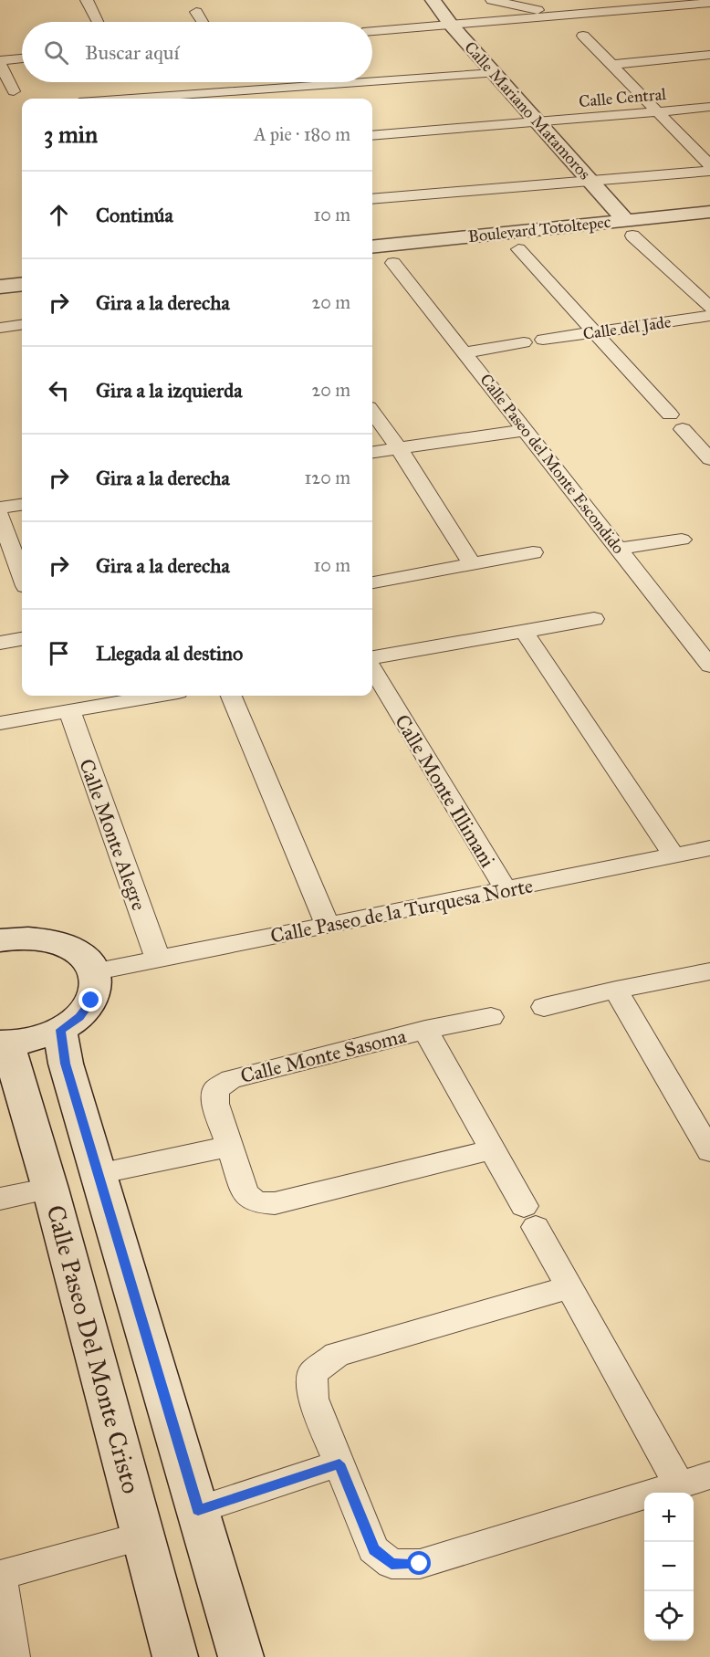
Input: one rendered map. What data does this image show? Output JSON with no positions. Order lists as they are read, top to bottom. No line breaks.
{"streets":{"street":["Calle Central","Calle Mariano Matamoros","Boulevard Totoltepec","Calle del Jade","Calle Paseo del Monte Escondido","Calle Monte Illimani","Calle Monte Alegre","Calle Paseo de la Turquesa Norte","Calle Monte Sasoma","Calle Paseo Del Monte Cristo"]},"crossings":[["Calle Central","Calle Mariano Matamoros"],["Calle Mariano Matamoros","Boulevard Totoltepec"],["Calle Monte Illimani","Calle Paseo de la Turquesa Norte"],["Calle Monte Alegre","Calle Paseo de la Turquesa Norte"]],"page":{"search":"Buscar aquí","heading":["3 min","A pie · 180 m"],"list":[["Continúa","10 m"],["Gira a la derecha","20 m"],["Gira a la izquierda","20 m"],["Gira a la derecha","120 m"],["Gira a la derecha","10 m"],"Llegada al destino"],"map_buttons":["+","−"]}}
